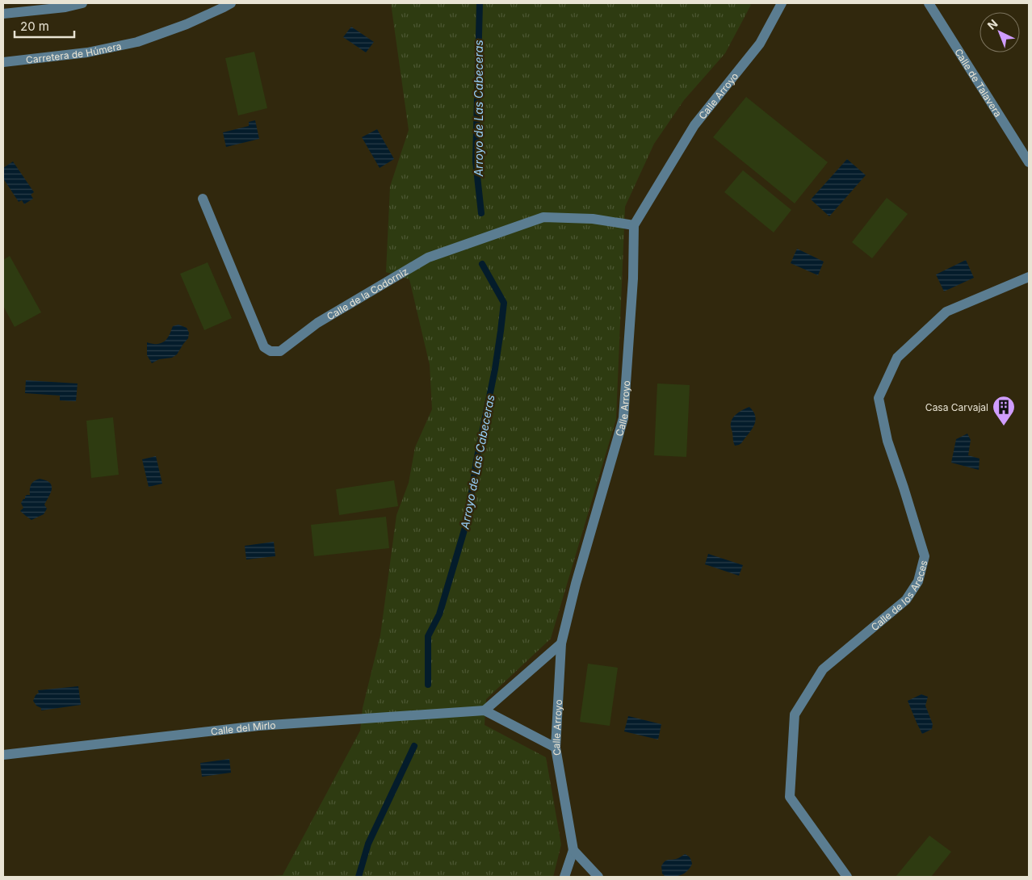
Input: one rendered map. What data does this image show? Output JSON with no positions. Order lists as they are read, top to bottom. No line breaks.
{"streets":{"street":["Carretera de Húmera","Calle de Talavera","Calle Arroyo","Calle de la Codorniz","Calle de los Areces","Calle del Mirlo"]},"crossings":[["Calle Arroyo","Calle de la Codorniz"]],"water":["Arroyo de Las Cabeceras"],"places":{"building":["Casa Carvajal"]},"scale_bar":"20 m","north":"top left"}
